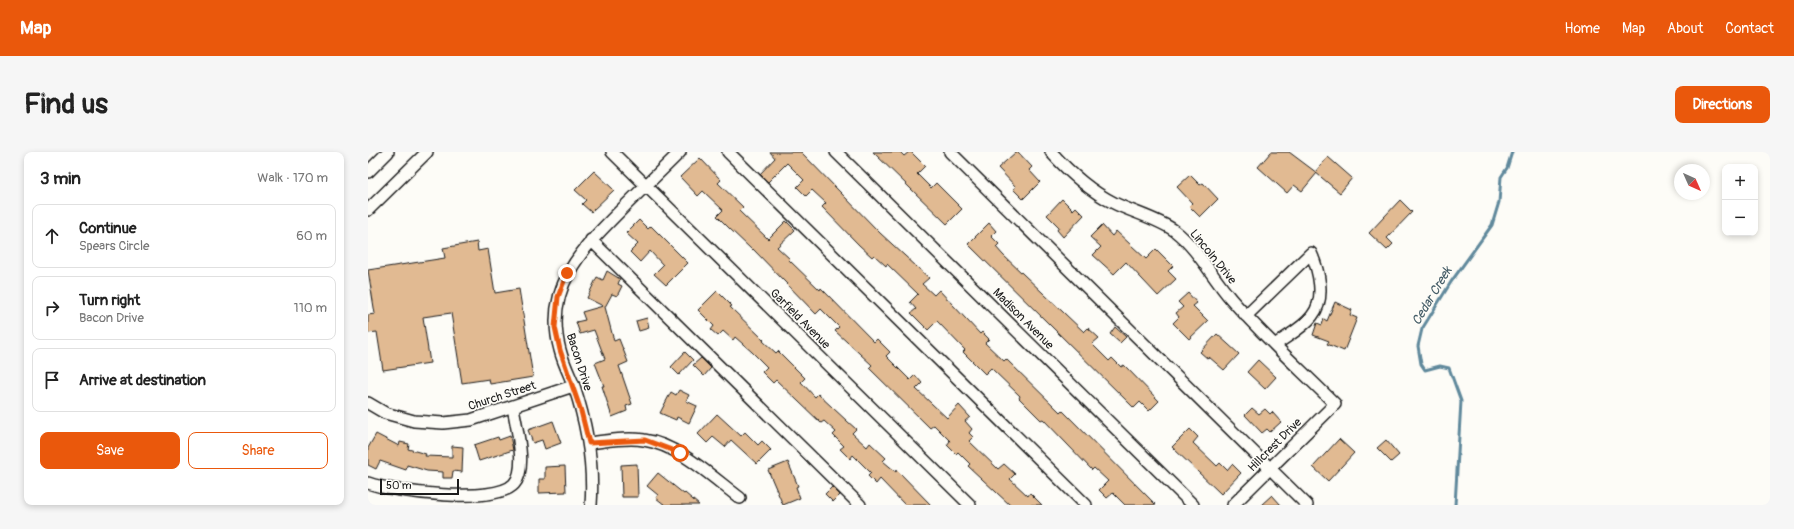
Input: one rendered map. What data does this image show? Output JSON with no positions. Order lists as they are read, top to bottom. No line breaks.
{"streets":{"street":["Lincoln Drive","Garfield Avenue","Madison Avenue","Bacon Drive","Church Street","Hillcrest Drive"]},"crossings":[["Lincoln Drive","Hillcrest Drive"],["Garfield Avenue","Bacon Drive"],["Bacon Drive","Church Street"]],"water":["Cedar Creek"],"scale_bar":"50 m","north":"bottom right","page":{"header":"Map","nav":["Home","Map","About","Contact"],"buttons":["Directions",["Save","Share"]],"title":"Find us","heading":["3 min","Walk · 170 m"],"map_buttons":["+","−"],"list":[["Continue","Spears Circle","60 m"],["Turn right","Bacon Drive","110 m"],"Arrive at destination"],"scale":"50 m"}}
